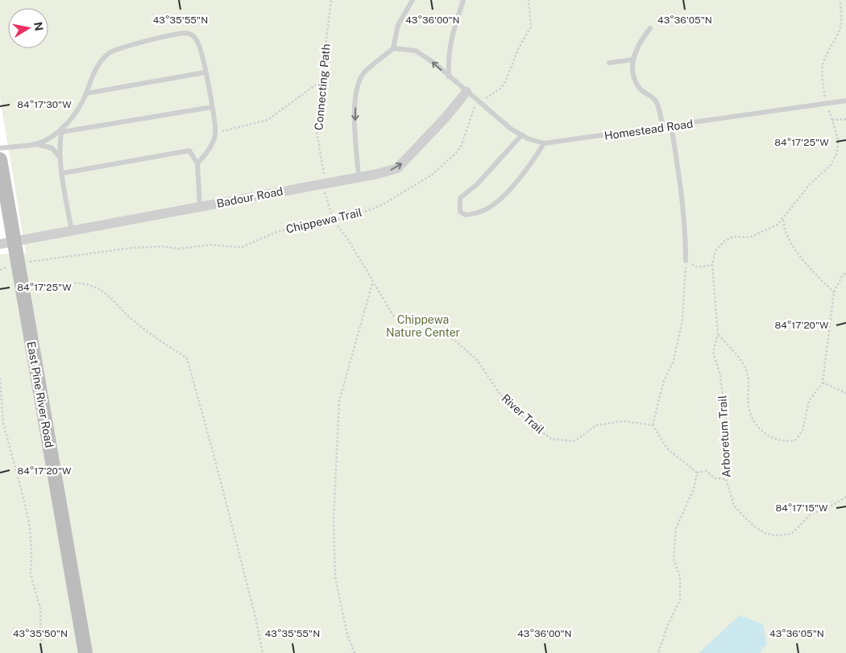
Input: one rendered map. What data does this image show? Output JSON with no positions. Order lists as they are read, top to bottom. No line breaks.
{"streets":{"street":["Badour Road","East Pine River Road"],"lane":["Homestead Road"],"path":["Connecting Path","Chippewa Trail","River Trail","Arboretum Trail"]},"crossings":[["Connecting Path","Badour Road"],["Connecting Path","Chippewa Trail"],["Connecting Path","River Trail"],["Homestead Road","Badour Road"],["Homestead Road","Chippewa Trail"],["Homestead Road","Arboretum Trail"],["Badour Road","East Pine River Road"],["Chippewa Trail","River Trail"]],"parks":["Chippewa Nature Center"],"north":"right","coordinates":["43°35'55\"N","43°36'00\"N","43°36'05\"N","84°17'30\"W","84°17'25\"W","84°17'20\"W","84°17'15\"W","43°35'50\"N"]}
